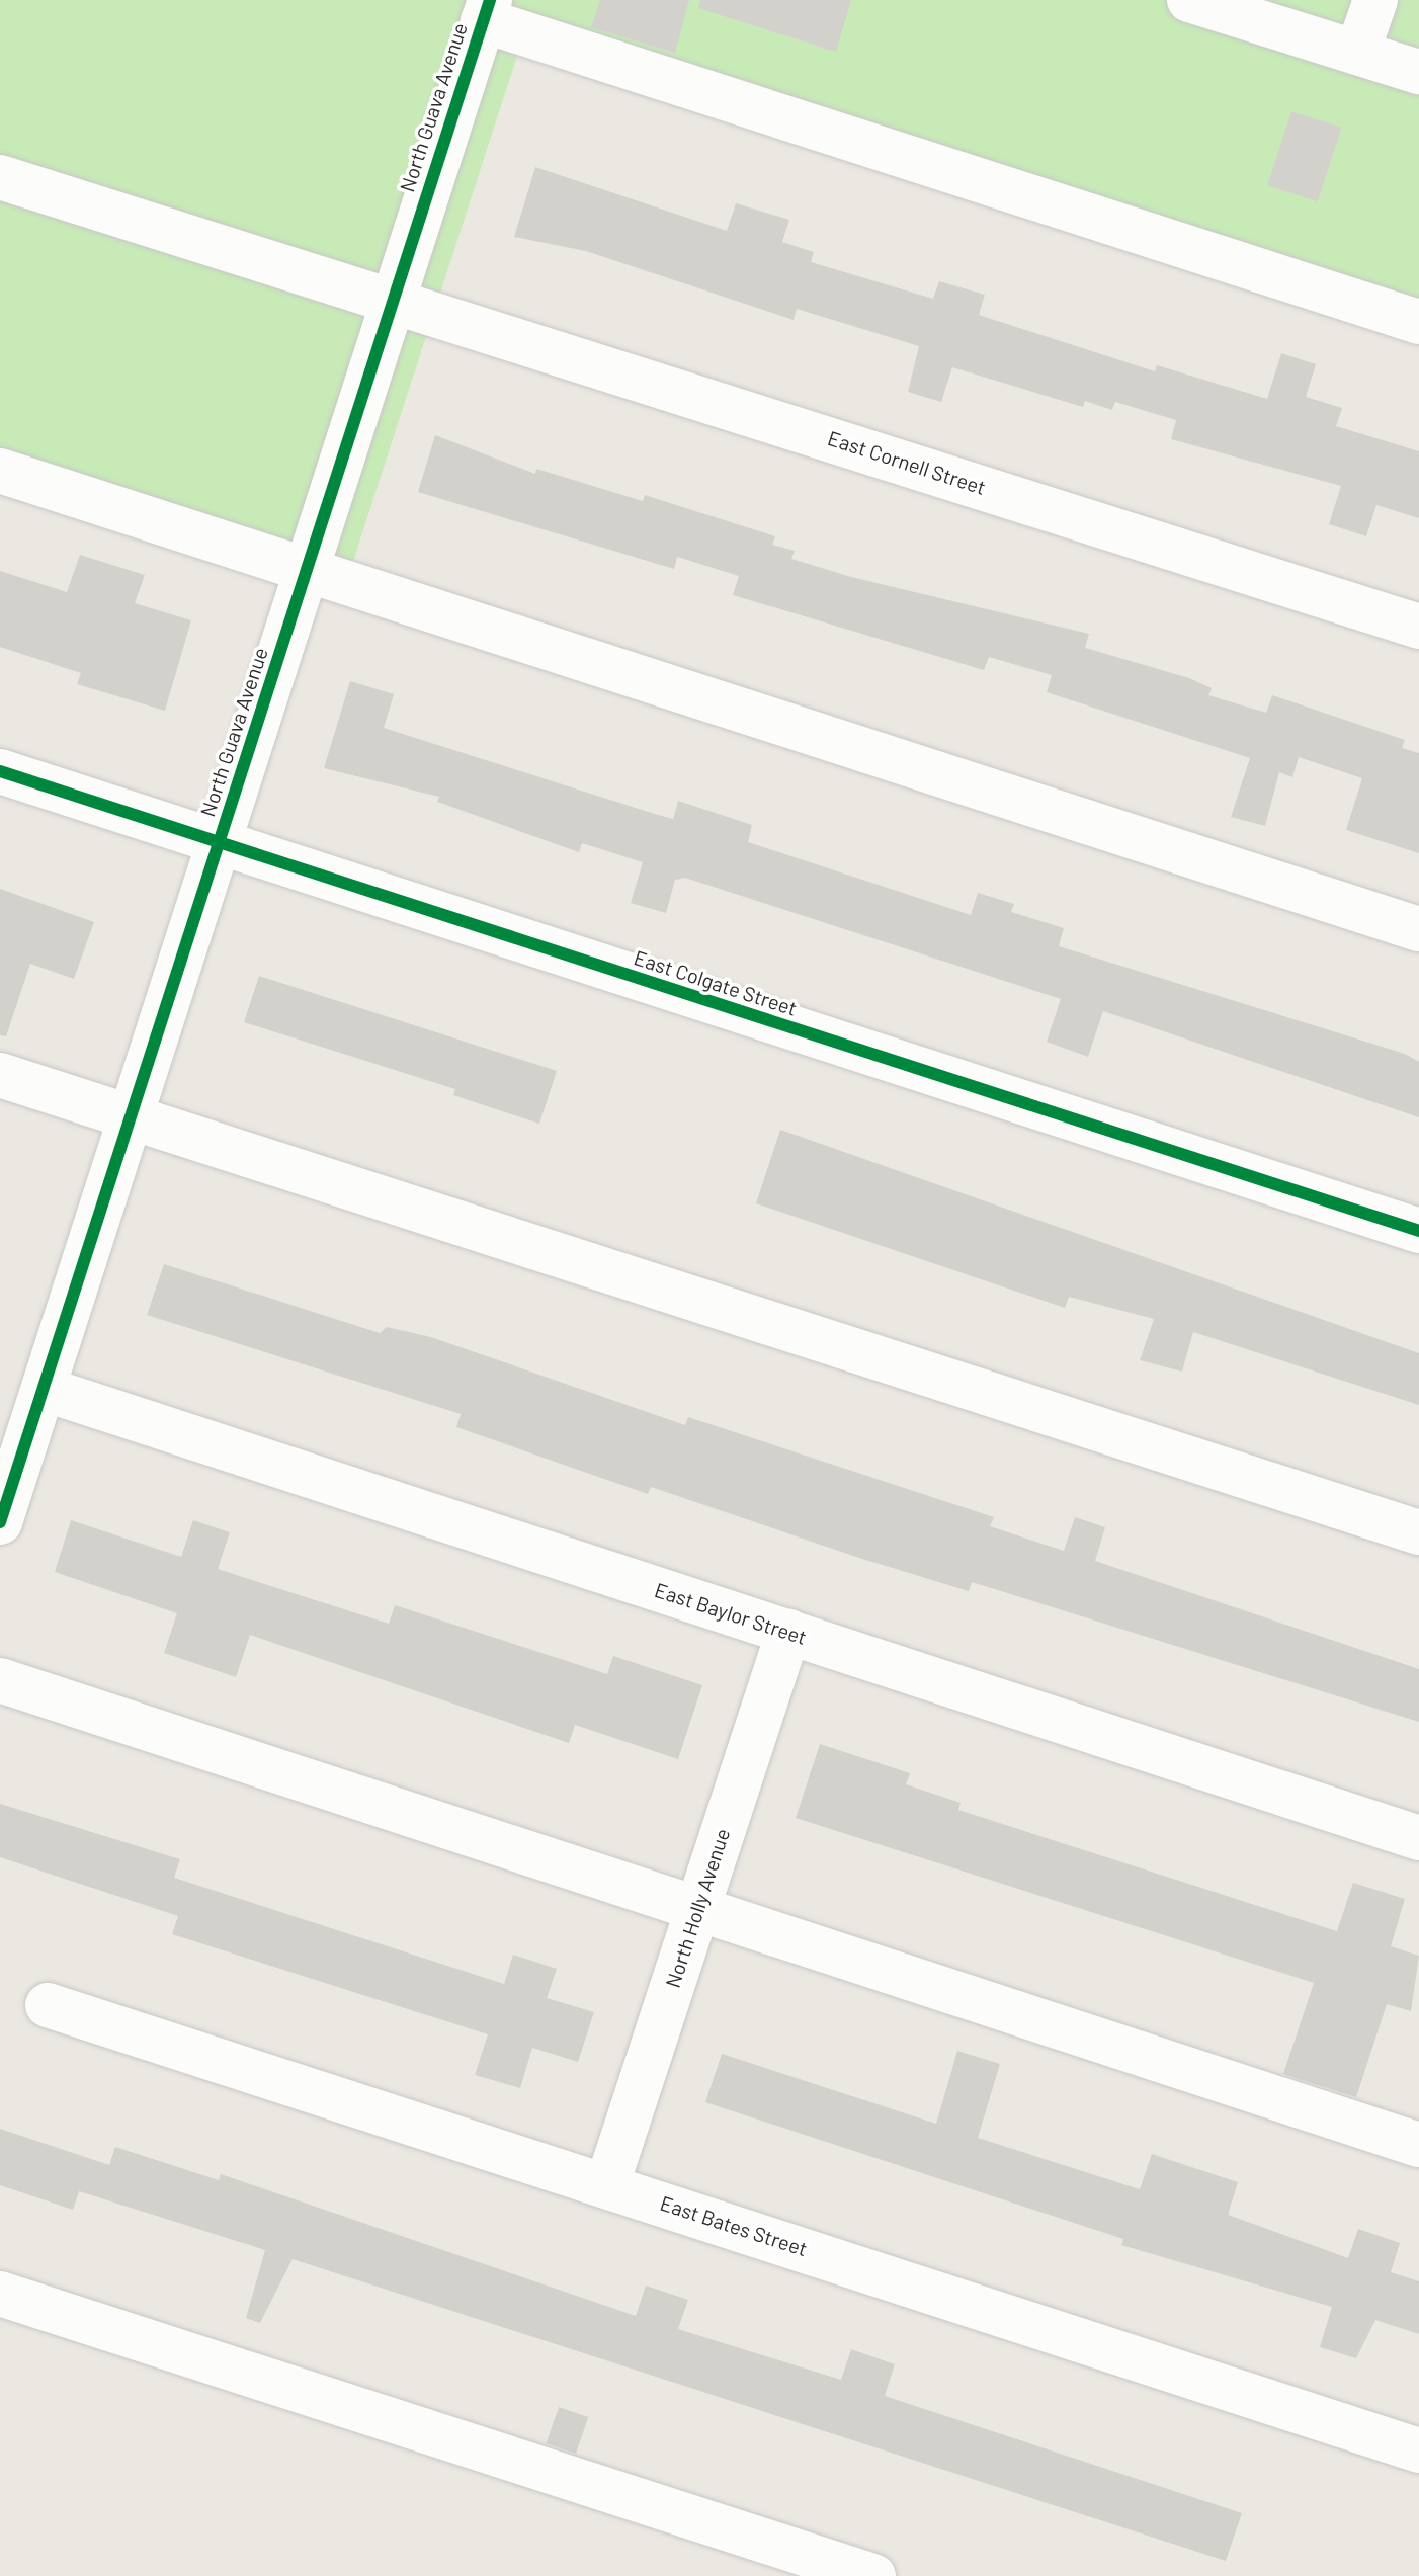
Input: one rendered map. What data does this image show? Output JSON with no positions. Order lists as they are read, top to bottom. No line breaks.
{"streets":{"street":["North Guava Avenue","East Cornell Street","East Colgate Street","East Baylor Street","North Holly Avenue","East Bates Street"]},"crossings":[["North Guava Avenue","East Cornell Street"],["North Guava Avenue","East Colgate Street"],["North Guava Avenue","East Baylor Street"],["East Baylor Street","North Holly Avenue"],["North Holly Avenue","East Bates Street"]]}
